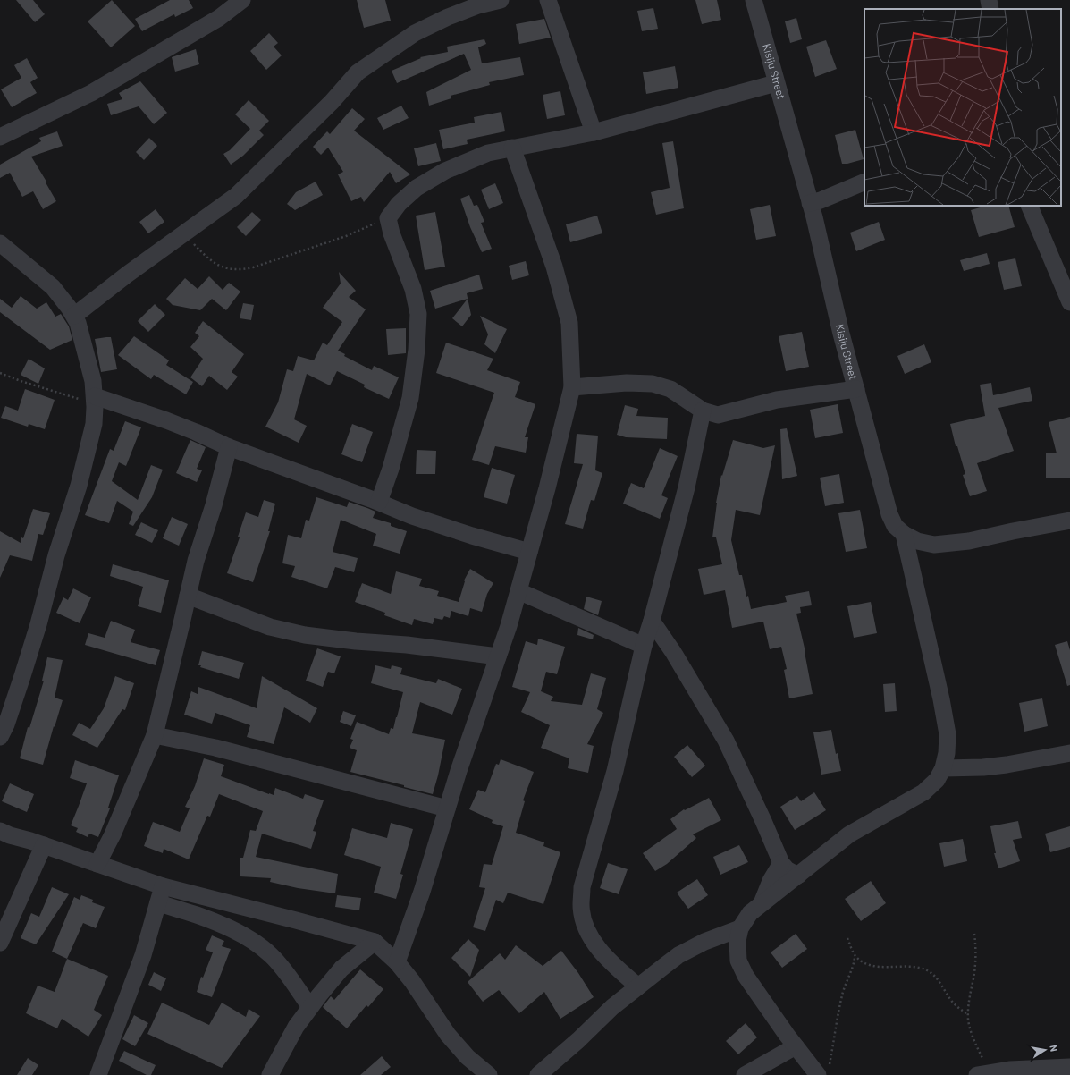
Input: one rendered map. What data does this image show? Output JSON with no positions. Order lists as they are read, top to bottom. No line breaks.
{"streets":{"street":["Kisiju Street"]},"north":"right"}
